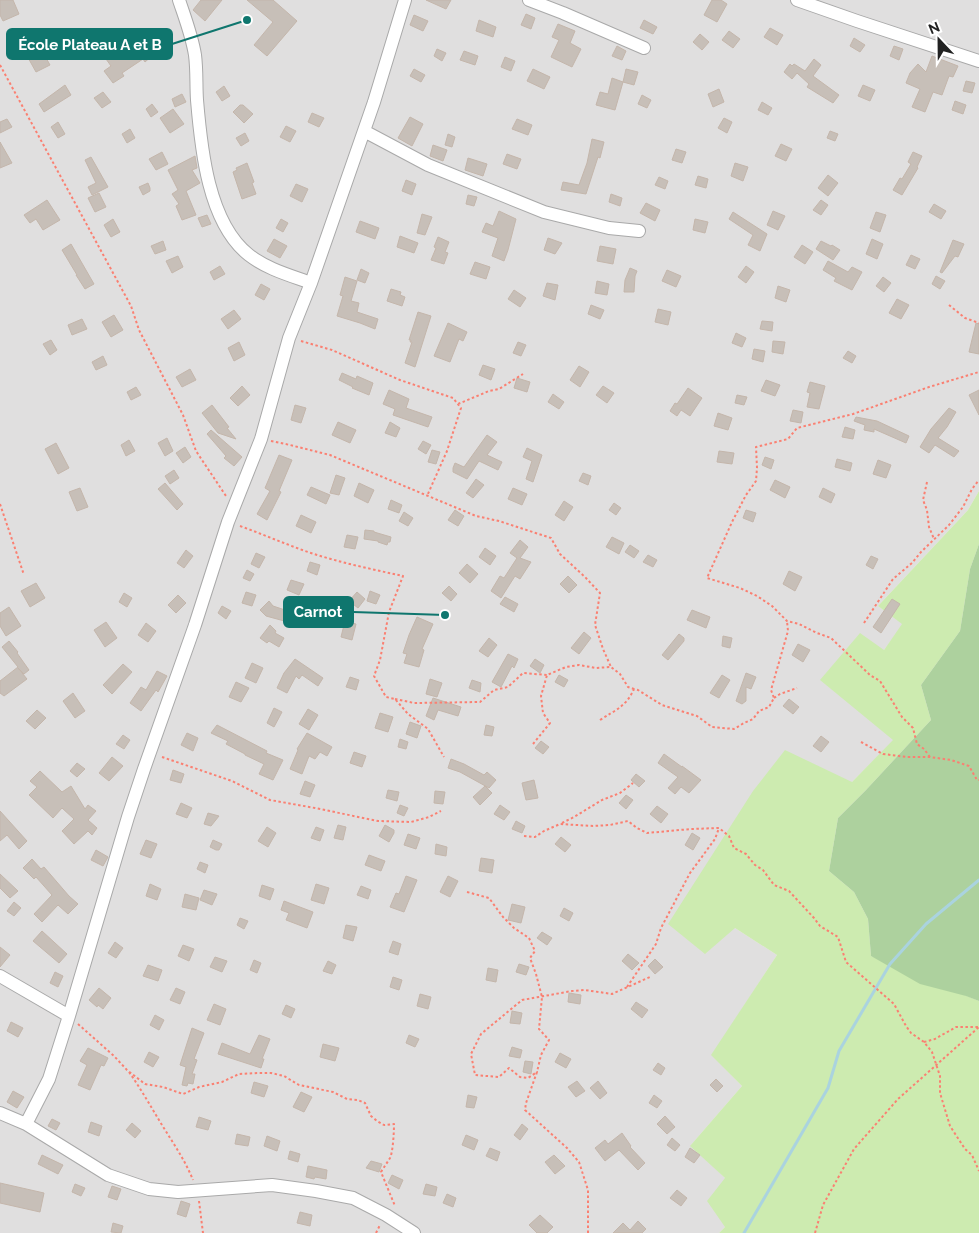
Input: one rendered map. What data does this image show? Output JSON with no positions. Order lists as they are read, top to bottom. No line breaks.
{"places":["École Plateau A et B","Carnot"],"north":"top"}
